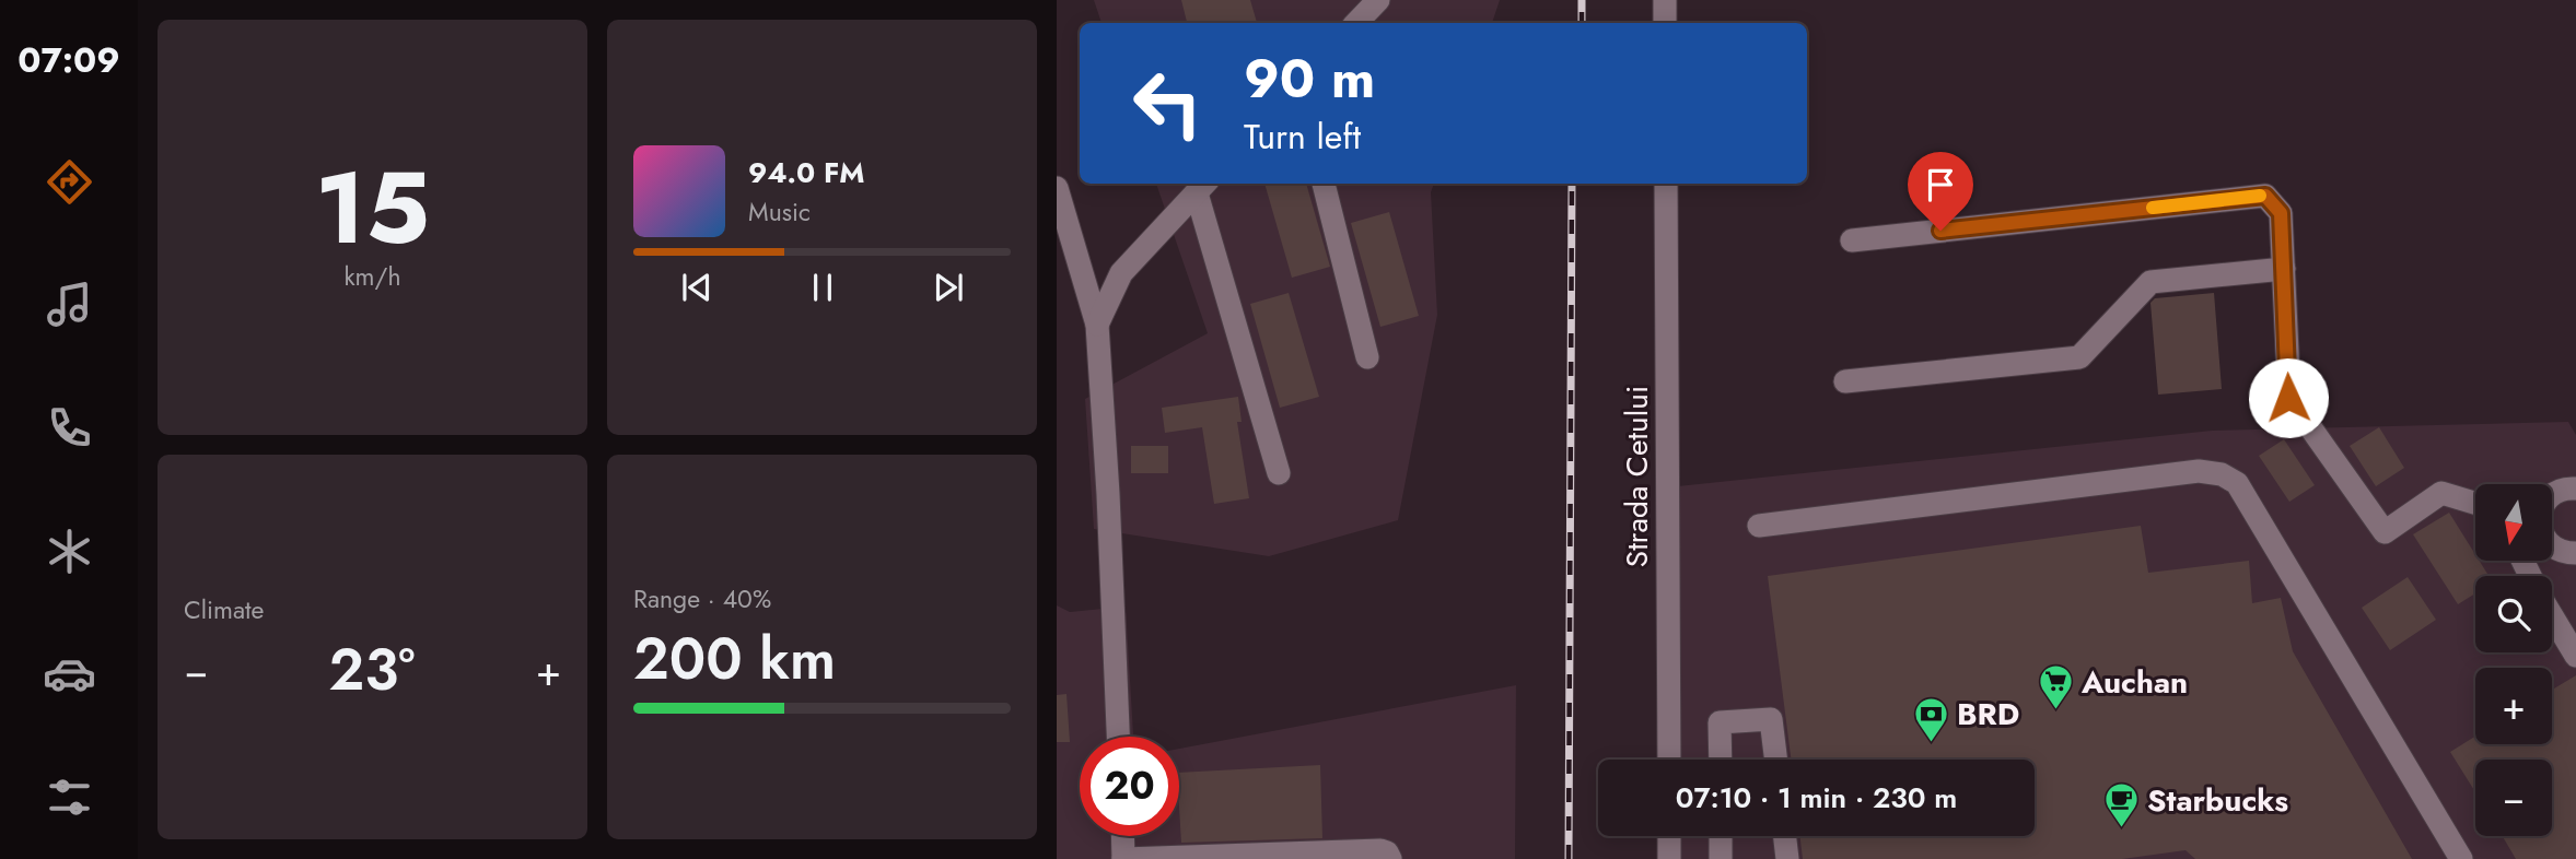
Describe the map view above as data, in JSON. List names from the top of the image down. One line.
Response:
{"streets":{"street":["Strada Cetului"]},"places":{"supermarket":["Auchan"],"bank":["BRD"],"cafe":["Starbucks"]},"north":"bottom","page":{"tabs":"07:09","tile":[["15","km/h"],"Climate",["Range · 40%","200 km"]],"turn":["90 m","Turn left"],"song":["94.0 FM","Music"],"map_buttons":["+","−"],"heat":["−","23°","+"],"limit":"20","trip":"07:10 · 1 min · 230 m"}}
